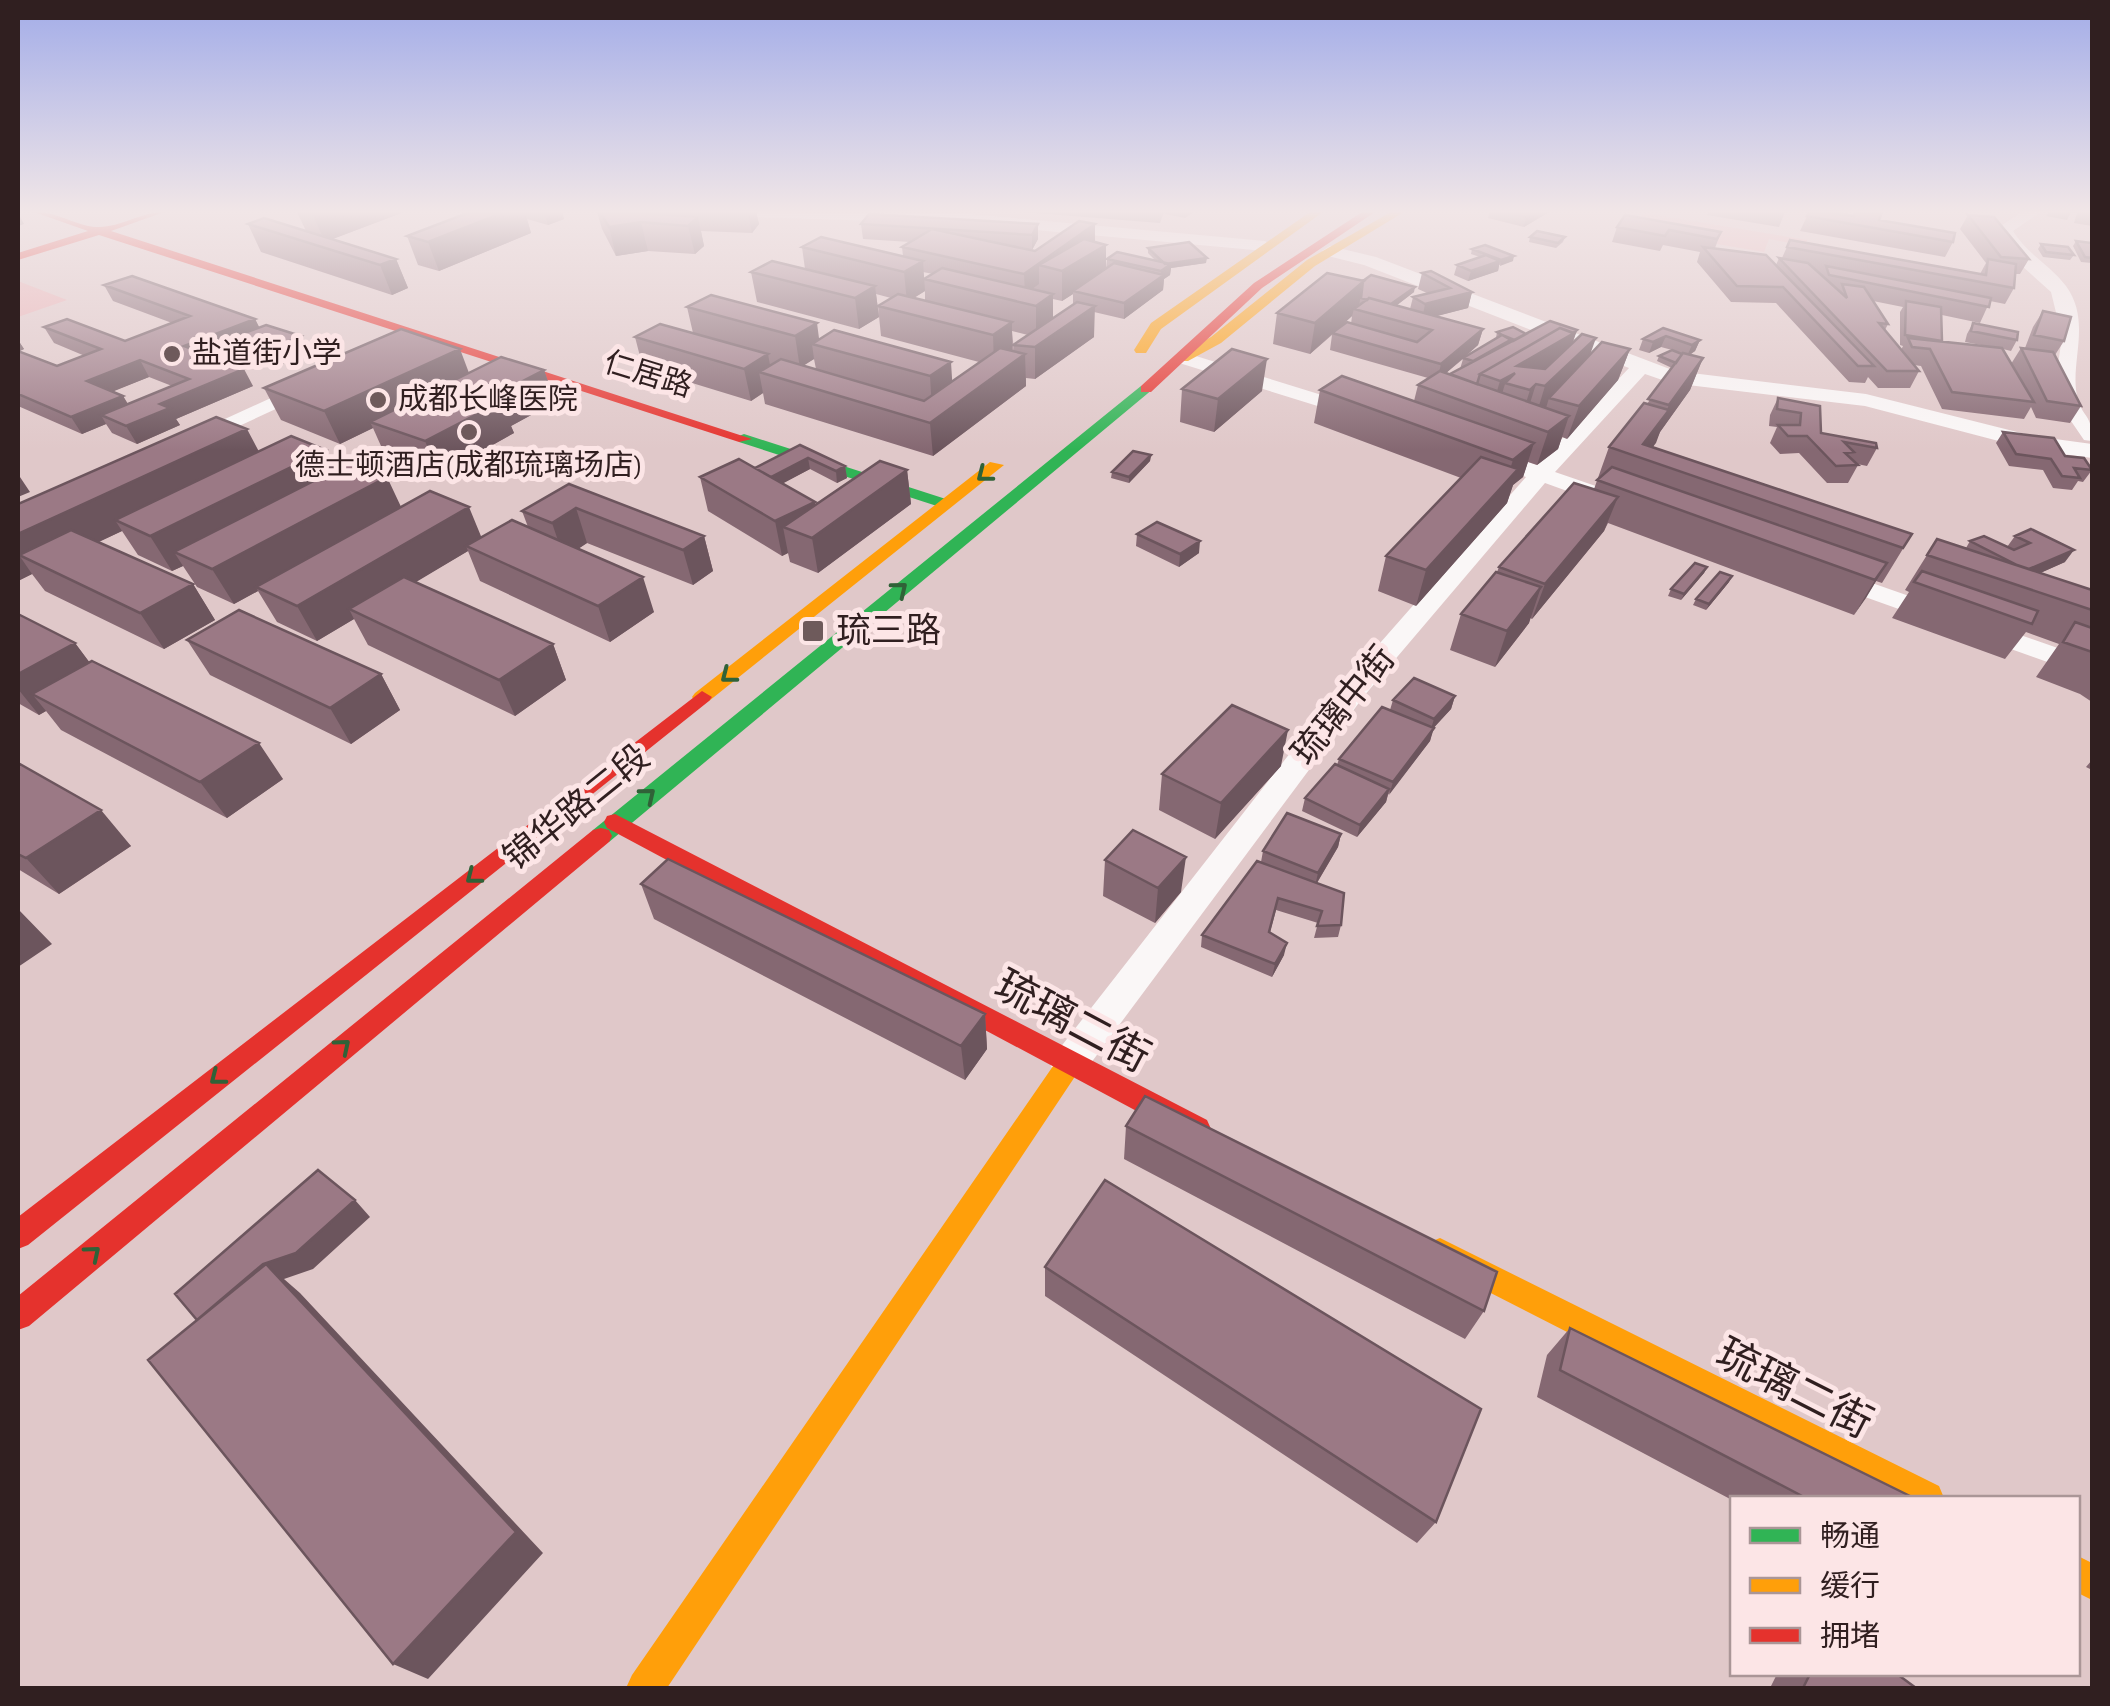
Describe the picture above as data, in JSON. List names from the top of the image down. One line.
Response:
{"streets":{"main road":["仁居路","锦华路二段","琉璃二街"],"street":["琉璃中街"]},"crossings":[["仁居路","锦华路二段"],["琉璃中街","琉璃二街"],["锦华路二段","琉璃二街"]],"places":{"other":["盐道街小学","成都长峰医院","德士顿酒店(成都琉璃场店)"],"transit":["琉三路"]},"legend":["畅通","缓行","拥堵"]}
